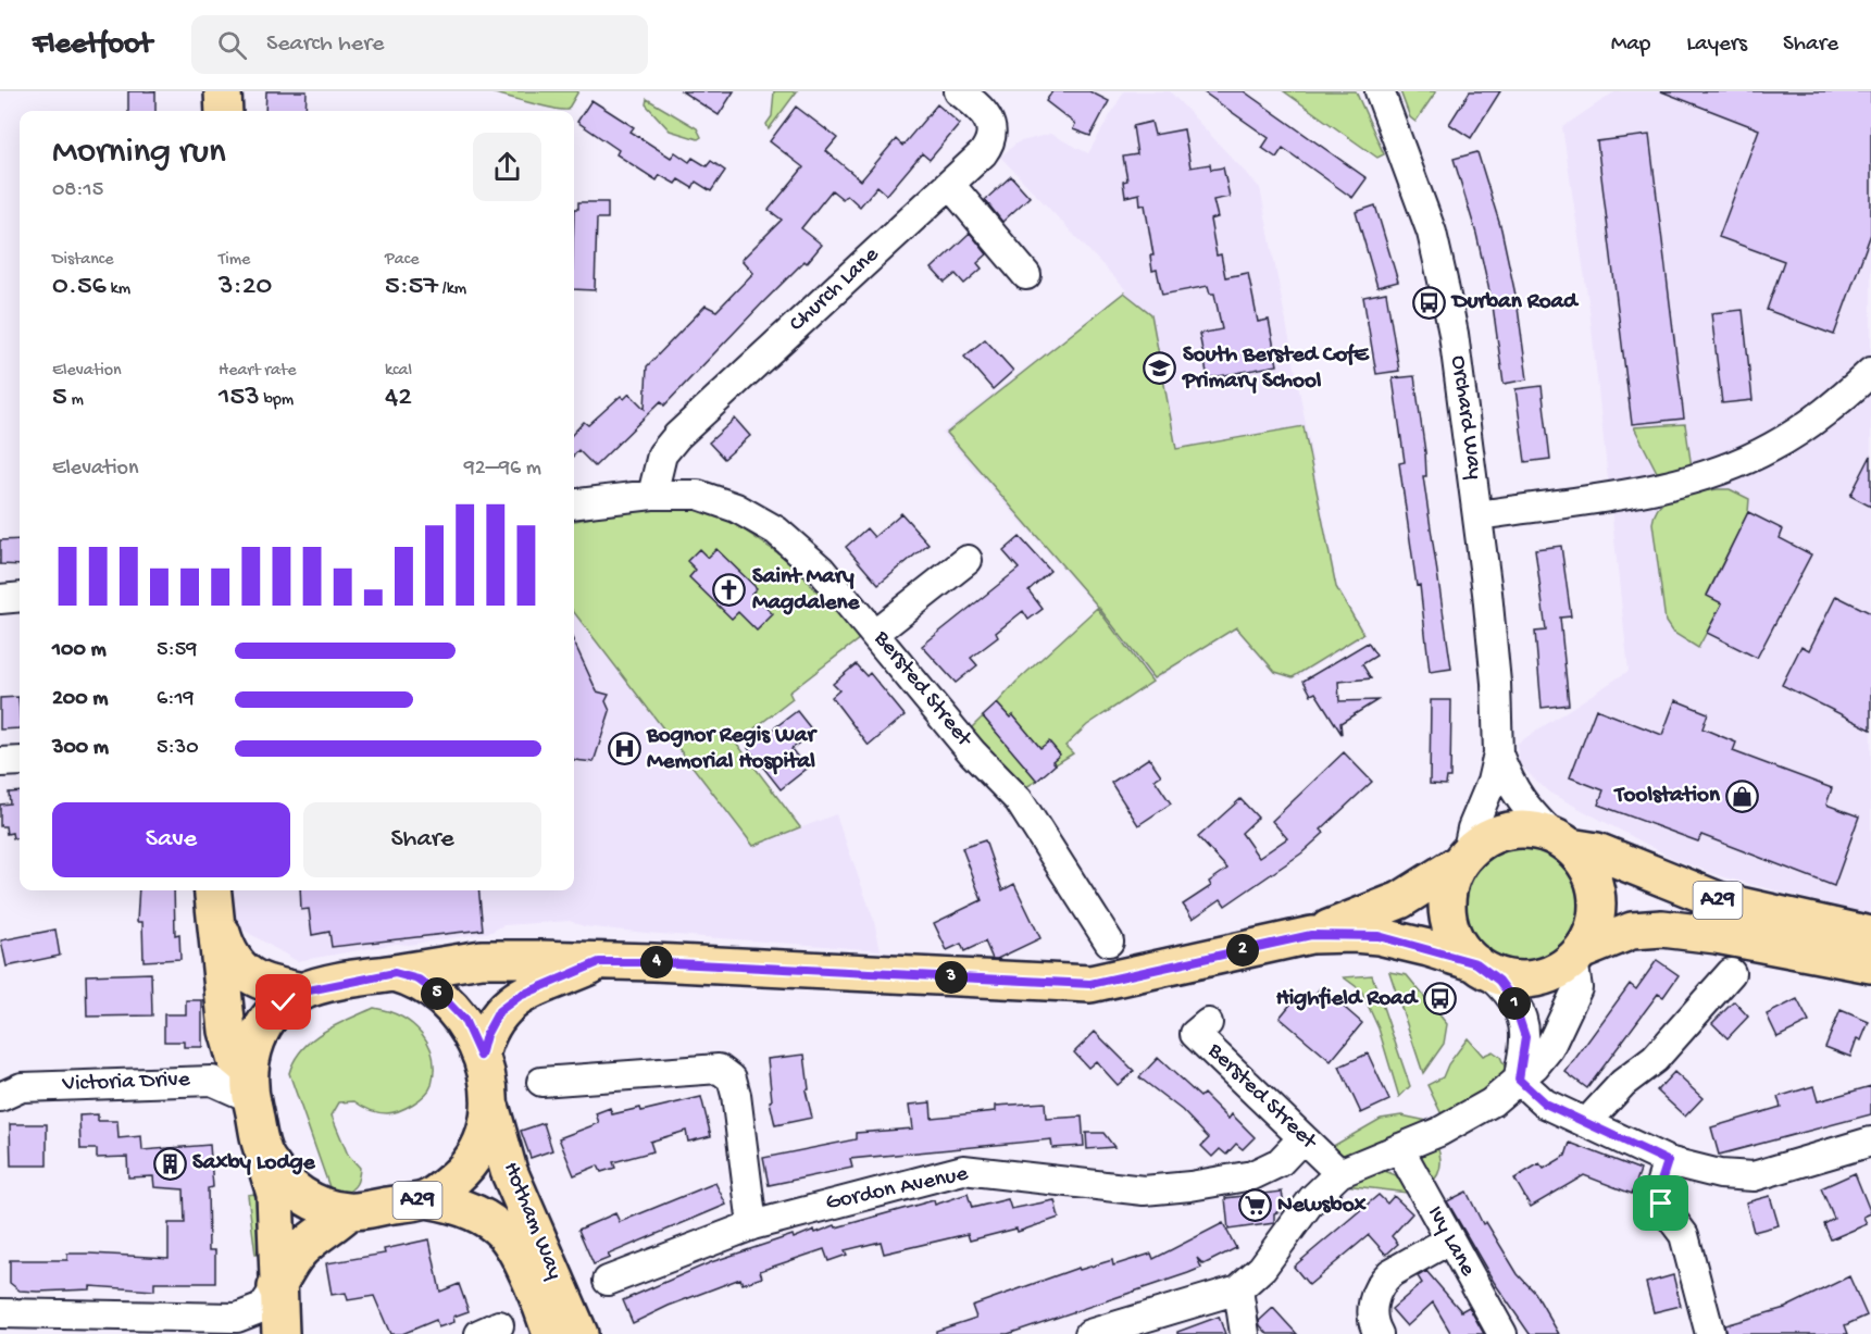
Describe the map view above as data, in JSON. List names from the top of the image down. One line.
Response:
{"streets":{"main road":["A29","Hotham Way"],"street":["Church Lane","Orchard Way","Bersted Street","Victoria Drive","Gordon Avenue","Ivy Lane"]},"crossings":[["Church Lane","Bersted Street"],["Bersted Street","Gordon Avenue"],["A29","Victoria Drive"],["A29","Hotham Way"]],"places":{"bus stop":["Durban Road","Highfield Road"],"school or university":["South Bersted CofE Primary School"],"church":["Saint Mary Magdalene"],"hospital":["Bognor Regis War Memorial Hospital"],"shop":["Toolstation"],"building":["Saxby Lodge"],"supermarket":["Newsbox"]},"page":{"header":"Fleetfoot","search":"Search here","nav":["Map","Layers","Share"],"heading":["Morning run","08:15"],"stats":[["Distance","0.56 km"],["Time","3:20"],["Pace","5:57 /km"],["Elevation","5 m"],["Heart rate","153 bpm"],["kcal","42"]],"chart":["Elevation","92–96 m"],"list":[{"name":"100 m","note":"5:59"},{"name":"200 m","note":"6:19"},{"name":"300 m","note":"5:30"}],"buttons":["Save","Share"],"pins":["2","4","3","5","1"]}}
